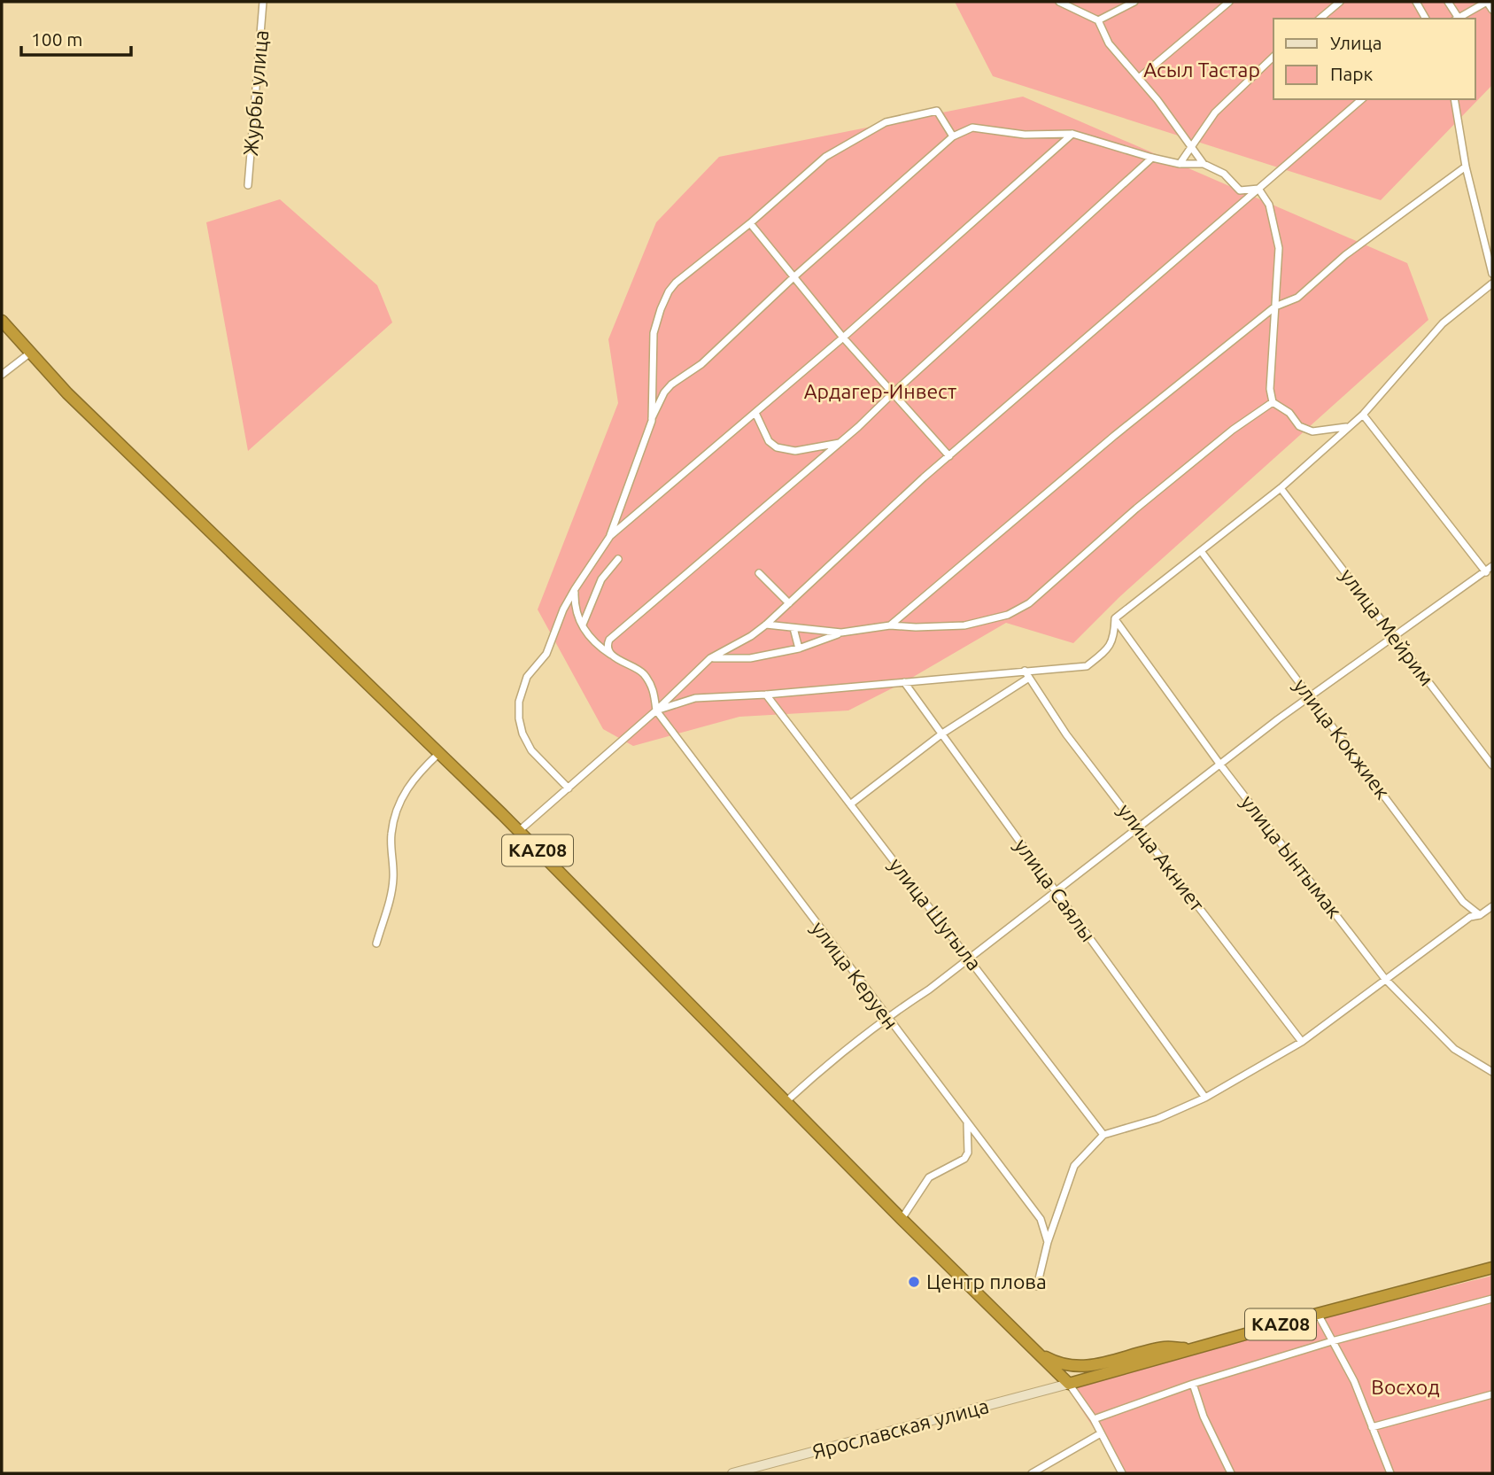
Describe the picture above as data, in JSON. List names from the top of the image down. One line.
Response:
{"streets":{"highway":["KAZ08"],"main road":["Ярославская улица"],"street":["Журбы улица","улица Мейрим","улица Кокжиек","улица Ынтымак","улица Акниет","улица Саялы","улица Шугыла","улица Керуен"]},"crossings":[["KAZ08","Ярославская улица"]],"parks":["Асыл Тастар","Ардагер-Инвест","Восход"],"places":["Центр плова"],"legend":["Улица","Парк"],"scale_bar":"100 m"}
